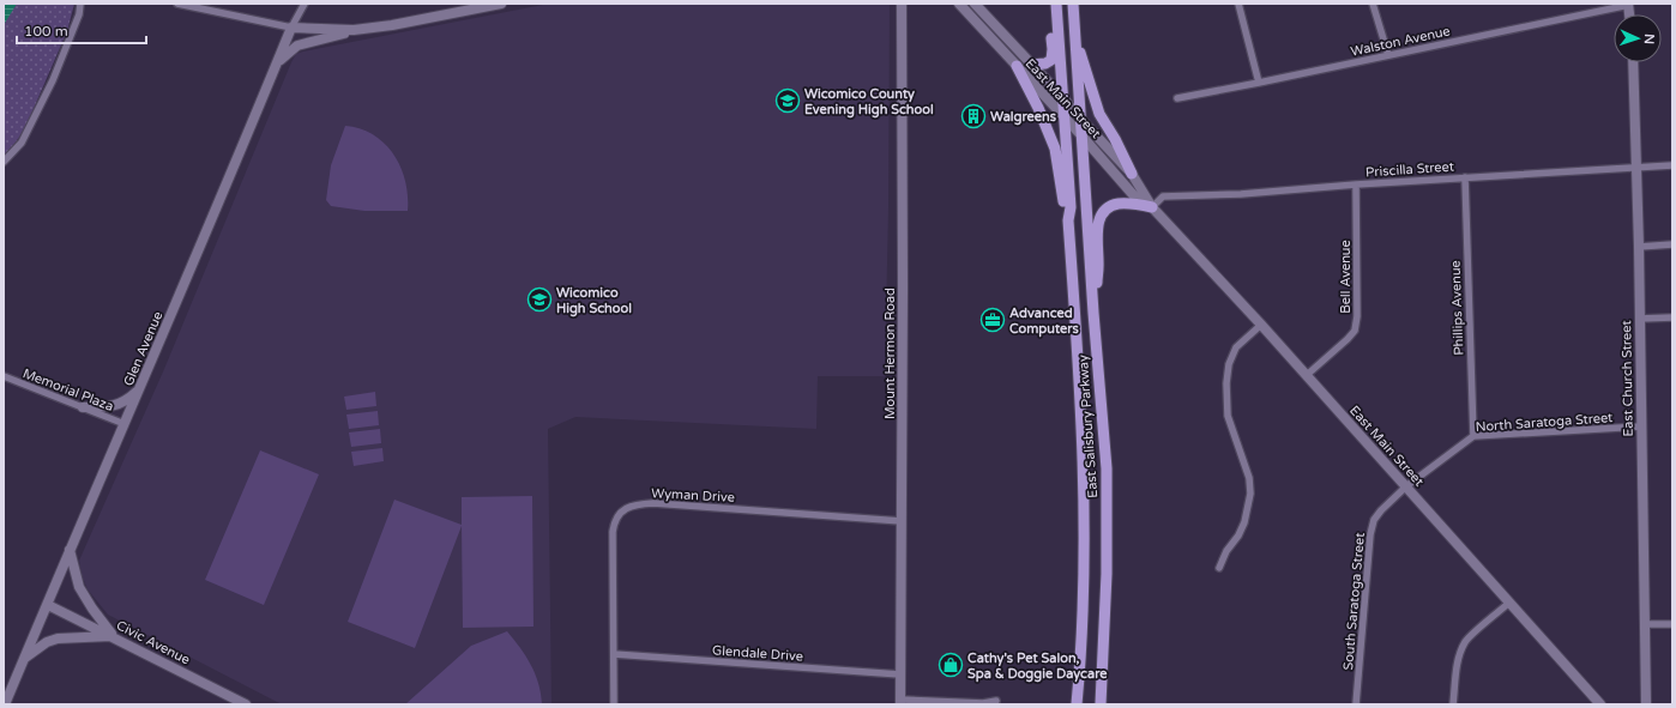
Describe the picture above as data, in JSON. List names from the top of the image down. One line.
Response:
{"streets":{"main road":["East Salisbury Parkway"],"street":["Walston Avenue","East Main Street","Priscilla Street","Bell Avenue","Phillips Avenue","Glen Avenue","Mount Hermon Road","East Church Street","Memorial Plaza","North Saratoga Street","Wyman Drive","South Saratoga Street","Civic Avenue","Glendale Drive"]},"crossings":[["East Main Street","Priscilla Street"],["East Main Street","Bell Avenue"],["East Main Street","North Saratoga Street"],["East Main Street","East Salisbury Parkway"],["East Main Street","South Saratoga Street"],["Priscilla Street","Bell Avenue"],["Priscilla Street","Phillips Avenue"],["Priscilla Street","East Church Street"],["Phillips Avenue","North Saratoga Street"],["Glen Avenue","Memorial Plaza"],["Glen Avenue","Civic Avenue"],["Mount Hermon Road","Wyman Drive"],["Mount Hermon Road","Glendale Drive"],["East Church Street","North Saratoga Street"],["North Saratoga Street","South Saratoga Street"],["Wyman Drive","Glendale Drive"]],"places":{"school or university":["Wicomico County Evening High School","Wicomico High School"],"building":["Walgreens"],"office":["Advanced Computers"],"shop":["Cathy's Pet Salon, Spa & Doggie Daycare"]},"scale_bar":"100 m","north":"right"}
